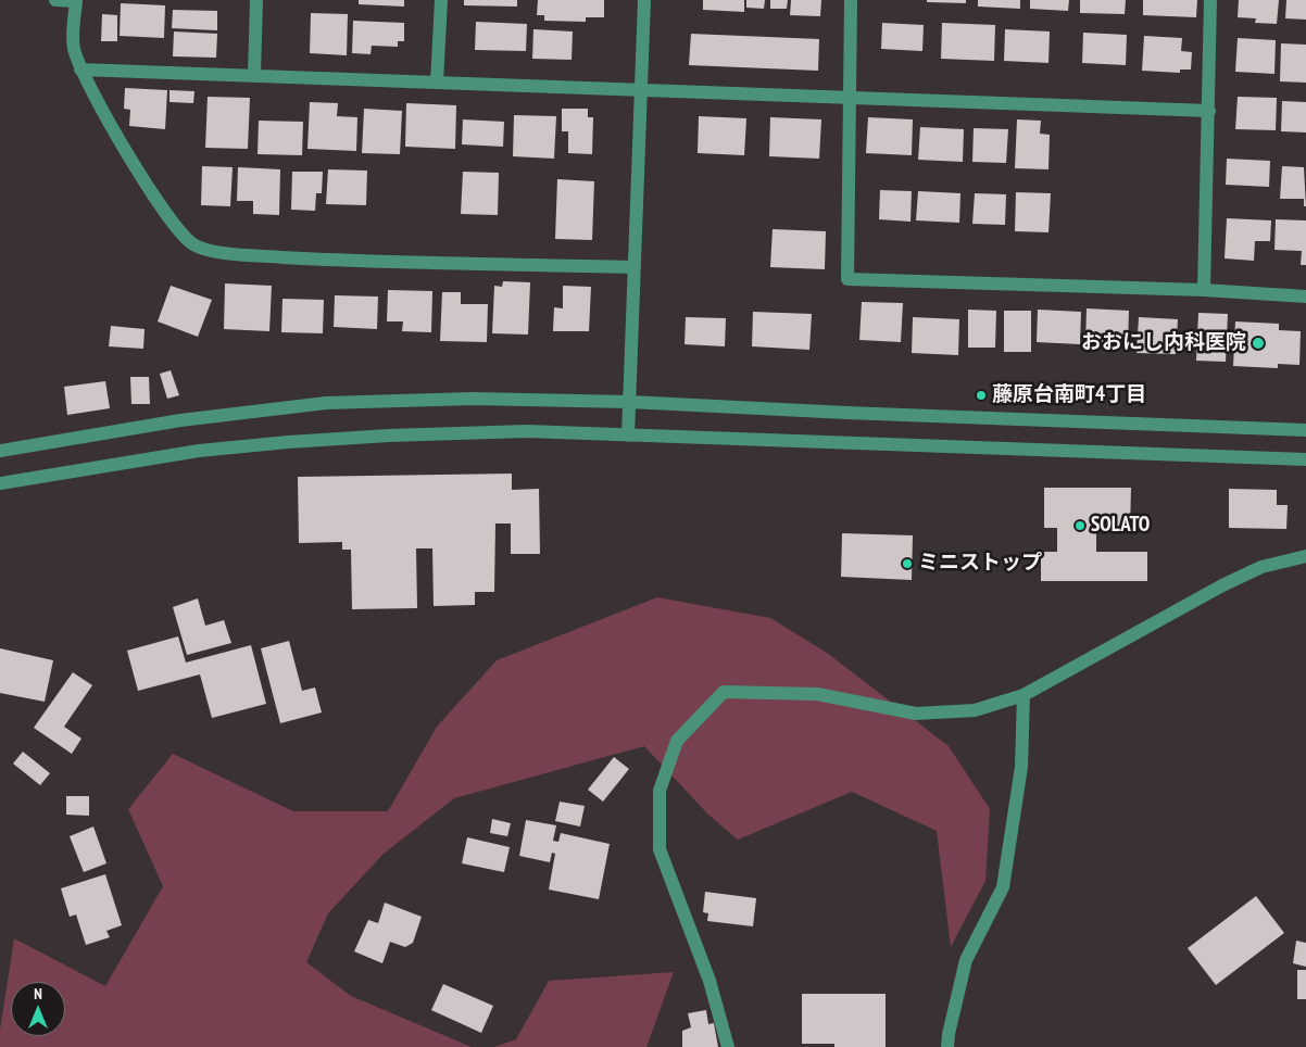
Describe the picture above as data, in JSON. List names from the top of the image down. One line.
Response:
{"places":["おおにし内科医院","藤原台南町4丁目","SOLATO","ミニストップ"],"north":"top"}
